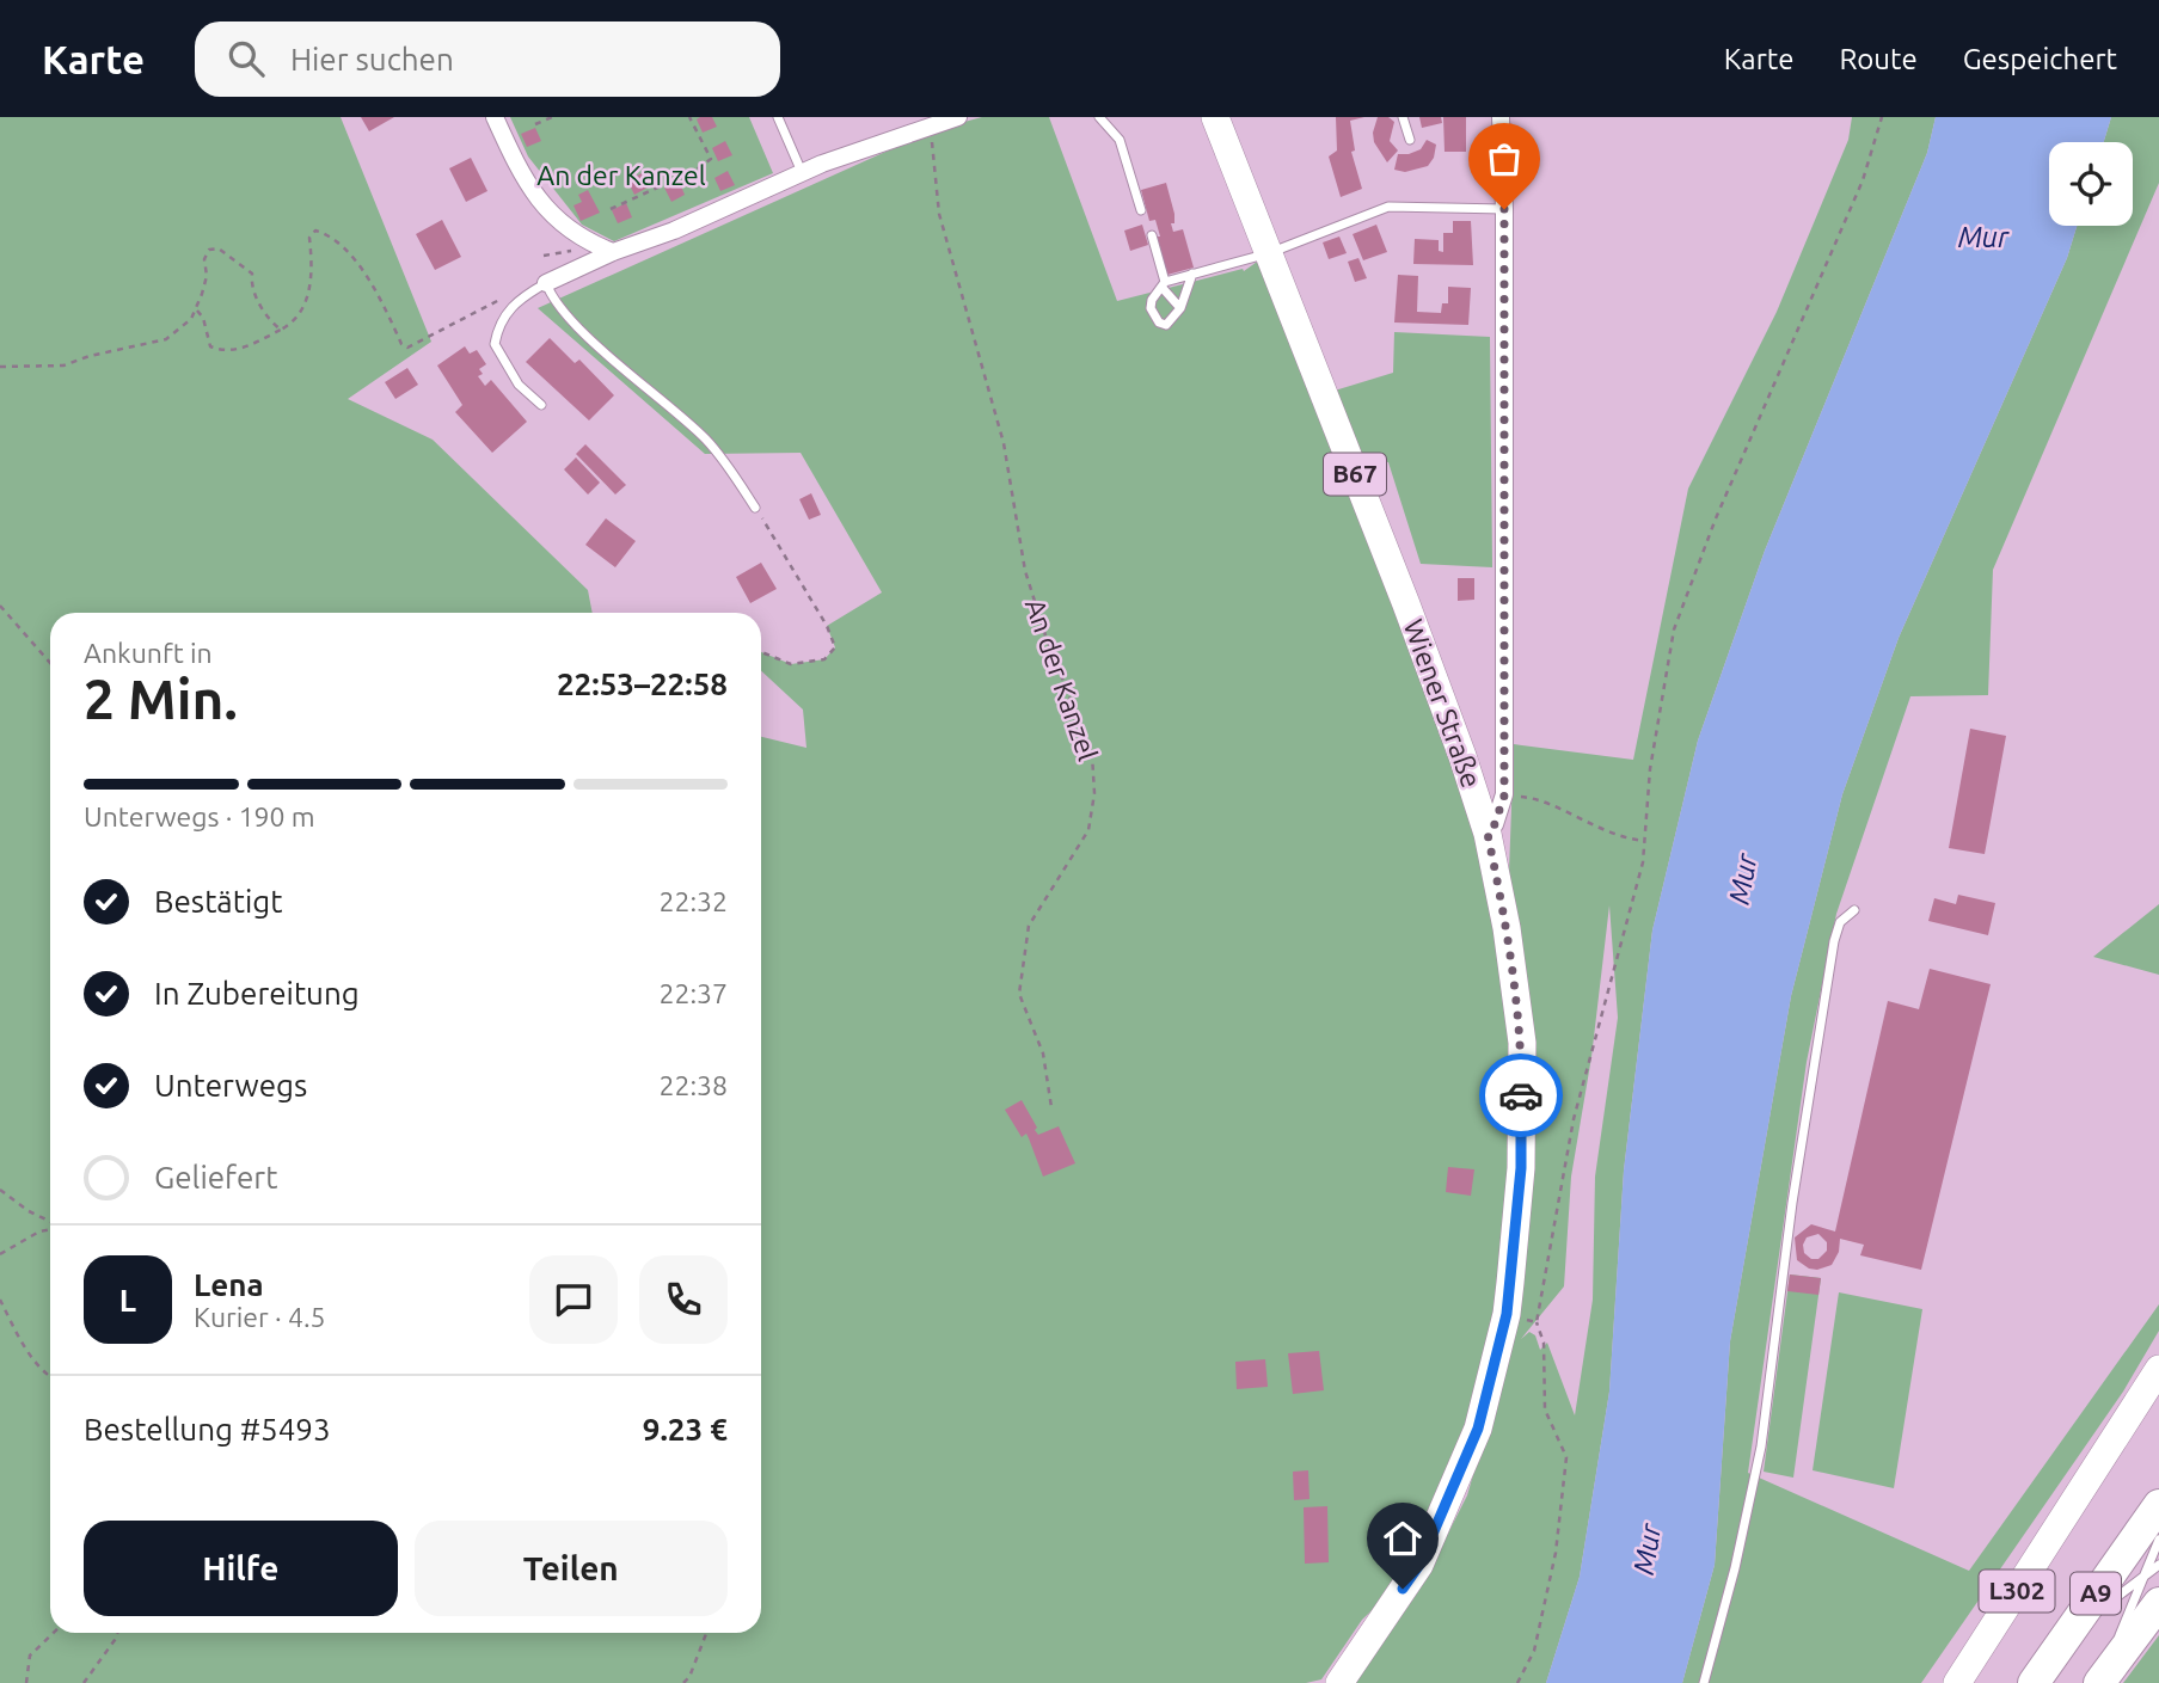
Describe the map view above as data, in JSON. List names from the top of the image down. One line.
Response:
{"streets":{"highway":["A9"],"main road":["B67","Wiener Straße","L302"],"path":["An der Kanzel"]},"water":["Mur"],"parks":["An der Kanzel"],"page":{"header":"Karte","search":"Hier suchen","nav":["Karte","Route","Gespeichert"],"heading":["2 Min.","Ankunft in","22:53–22:58"],"panel":["Lena","Kurier · 4.5","Bestellung #5493","9.23 €"],"bar":"Unterwegs · 190 m","list":[["Bestätigt","22:32"],["In Zubereitung","22:37"],["Unterwegs","22:38"],"Geliefert"],"round":"L","buttons":["Hilfe","Teilen"]}}
